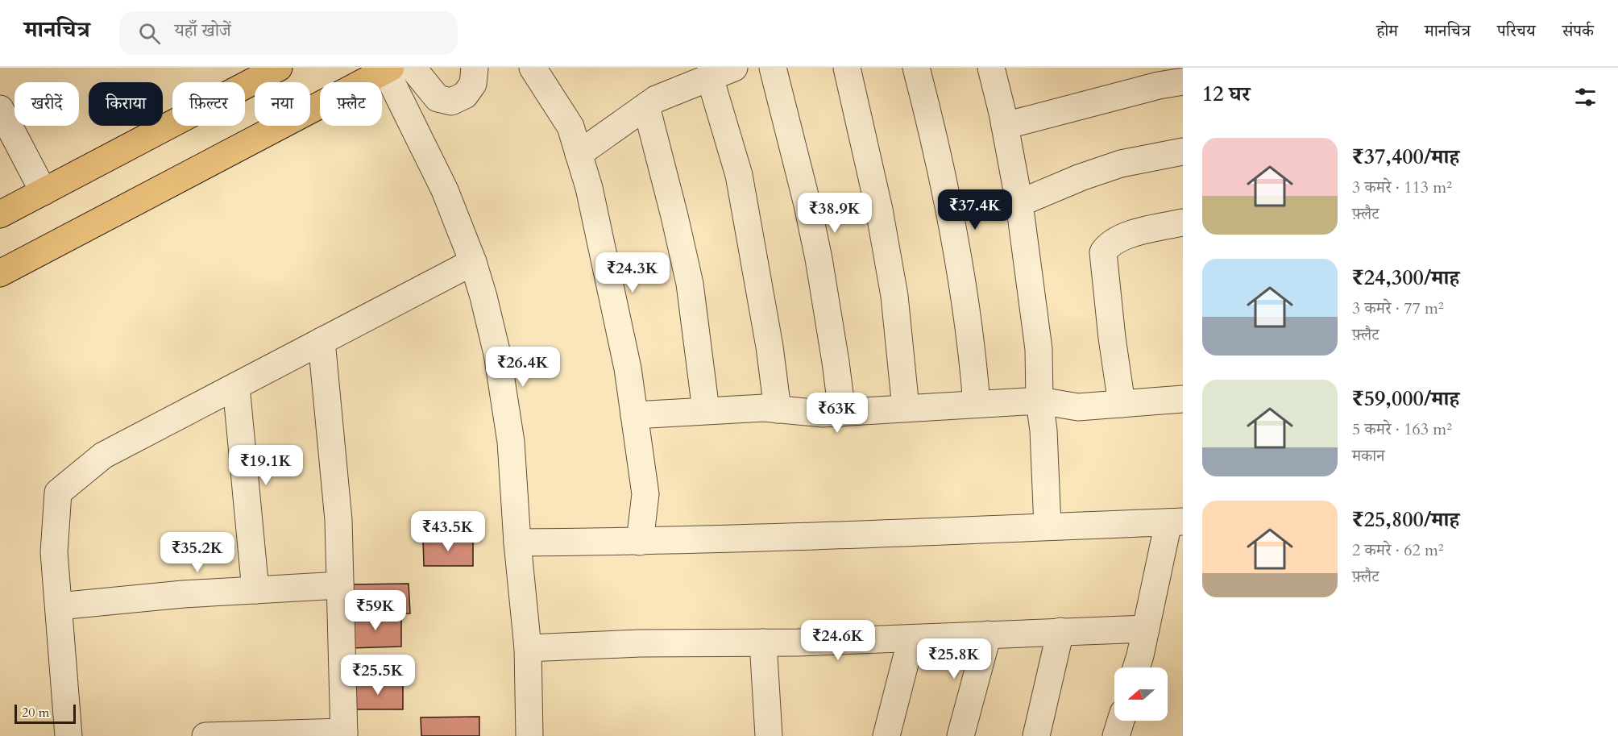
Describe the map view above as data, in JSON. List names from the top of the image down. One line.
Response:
{"scale_bar":"20 m","north":"left","page":{"header":"मानचित्र","search":"यहाँ खोजें","nav":["होम","मानचित्र","परिचय","संपर्क"],"heading":"12 घर","chip":["खरीदें","किराया","फ़िल्टर","नया","फ़्लैट"],"list":[{"name":"₹37,400/माह","note":"3 कमरे · 113 m² · फ़्लैट"},{"name":"₹24,300/माह","note":"3 कमरे · 77 m² · फ़्लैट"},{"name":"₹59,000/माह","note":"5 कमरे · 163 m² · मकान"},{"name":"₹25,800/माह","note":"2 कमरे · 62 m² · फ़्लैट"}],"price":["₹37.4K","₹38.9K","₹24.3K","₹26.4K","₹63K","₹19.1K","₹43.5K","₹35.2K","₹59K","₹24.6K","₹25.8K","₹25.5K"],"scale":"20 m"}}
